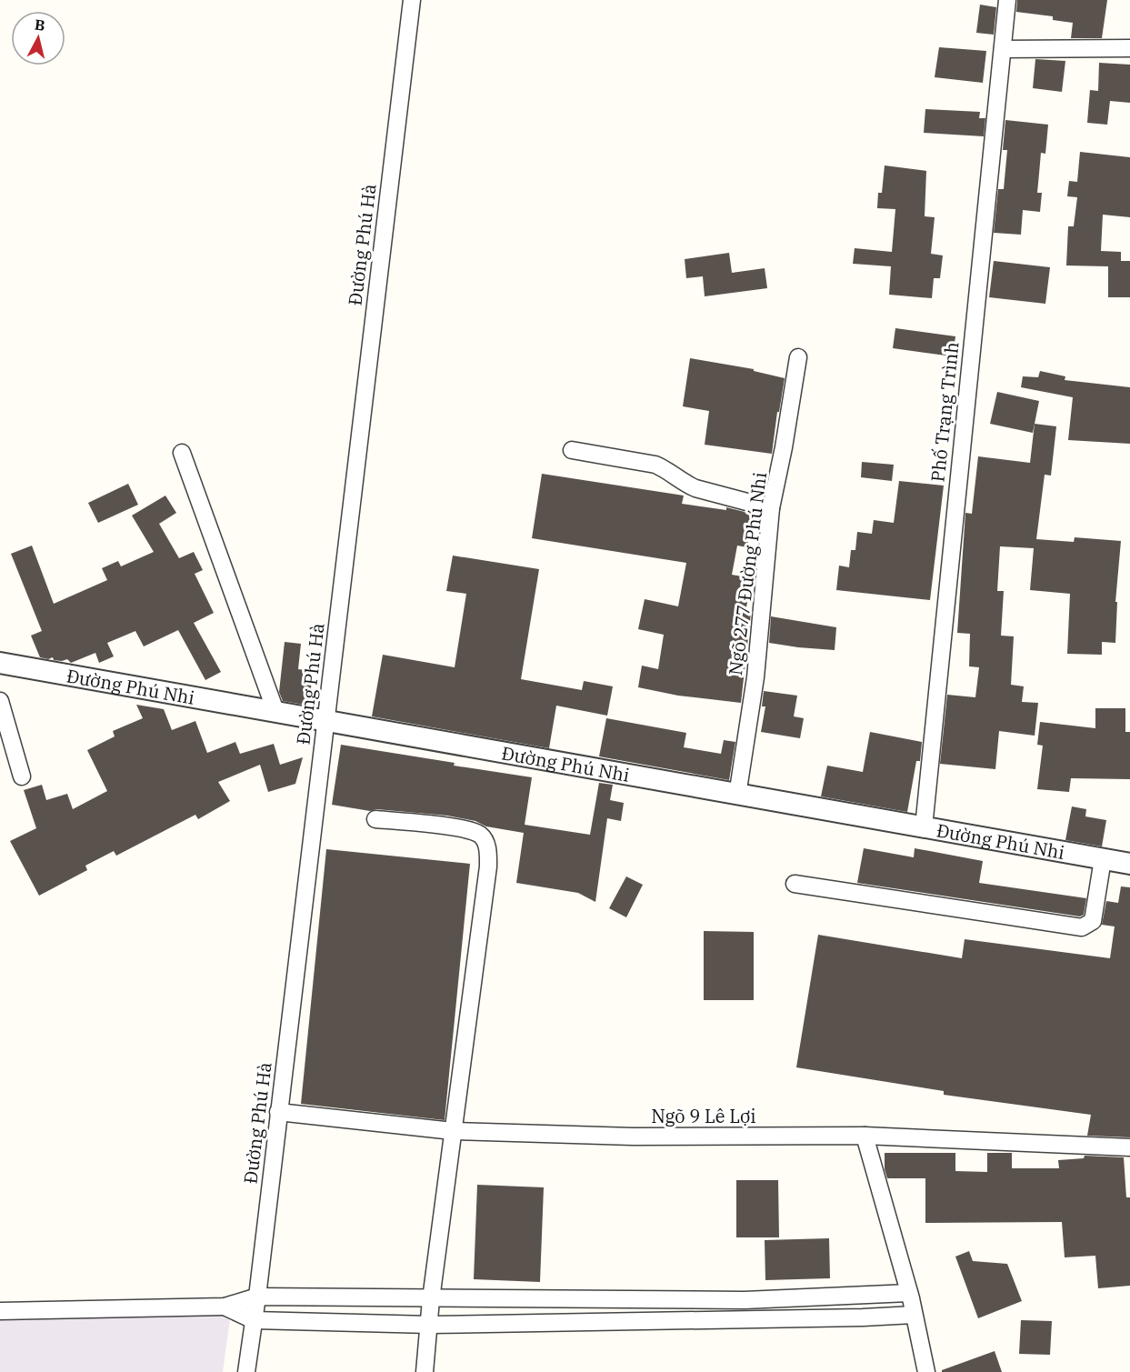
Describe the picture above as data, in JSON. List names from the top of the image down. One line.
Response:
{"streets":{"street":["Đường Phú Hà","Phố Trạng Trình","Ngõ 277 Đường Phú Nhi","Đường Phú Nhi","Ngõ 9 Lê Lợi"]},"crossings":[["Đường Phú Hà","Đường Phú Nhi"],["Đường Phú Hà","Ngõ 9 Lê Lợi"],["Phố Trạng Trình","Đường Phú Nhi"],["Ngõ 277 Đường Phú Nhi","Đường Phú Nhi"]],"north":"top"}
